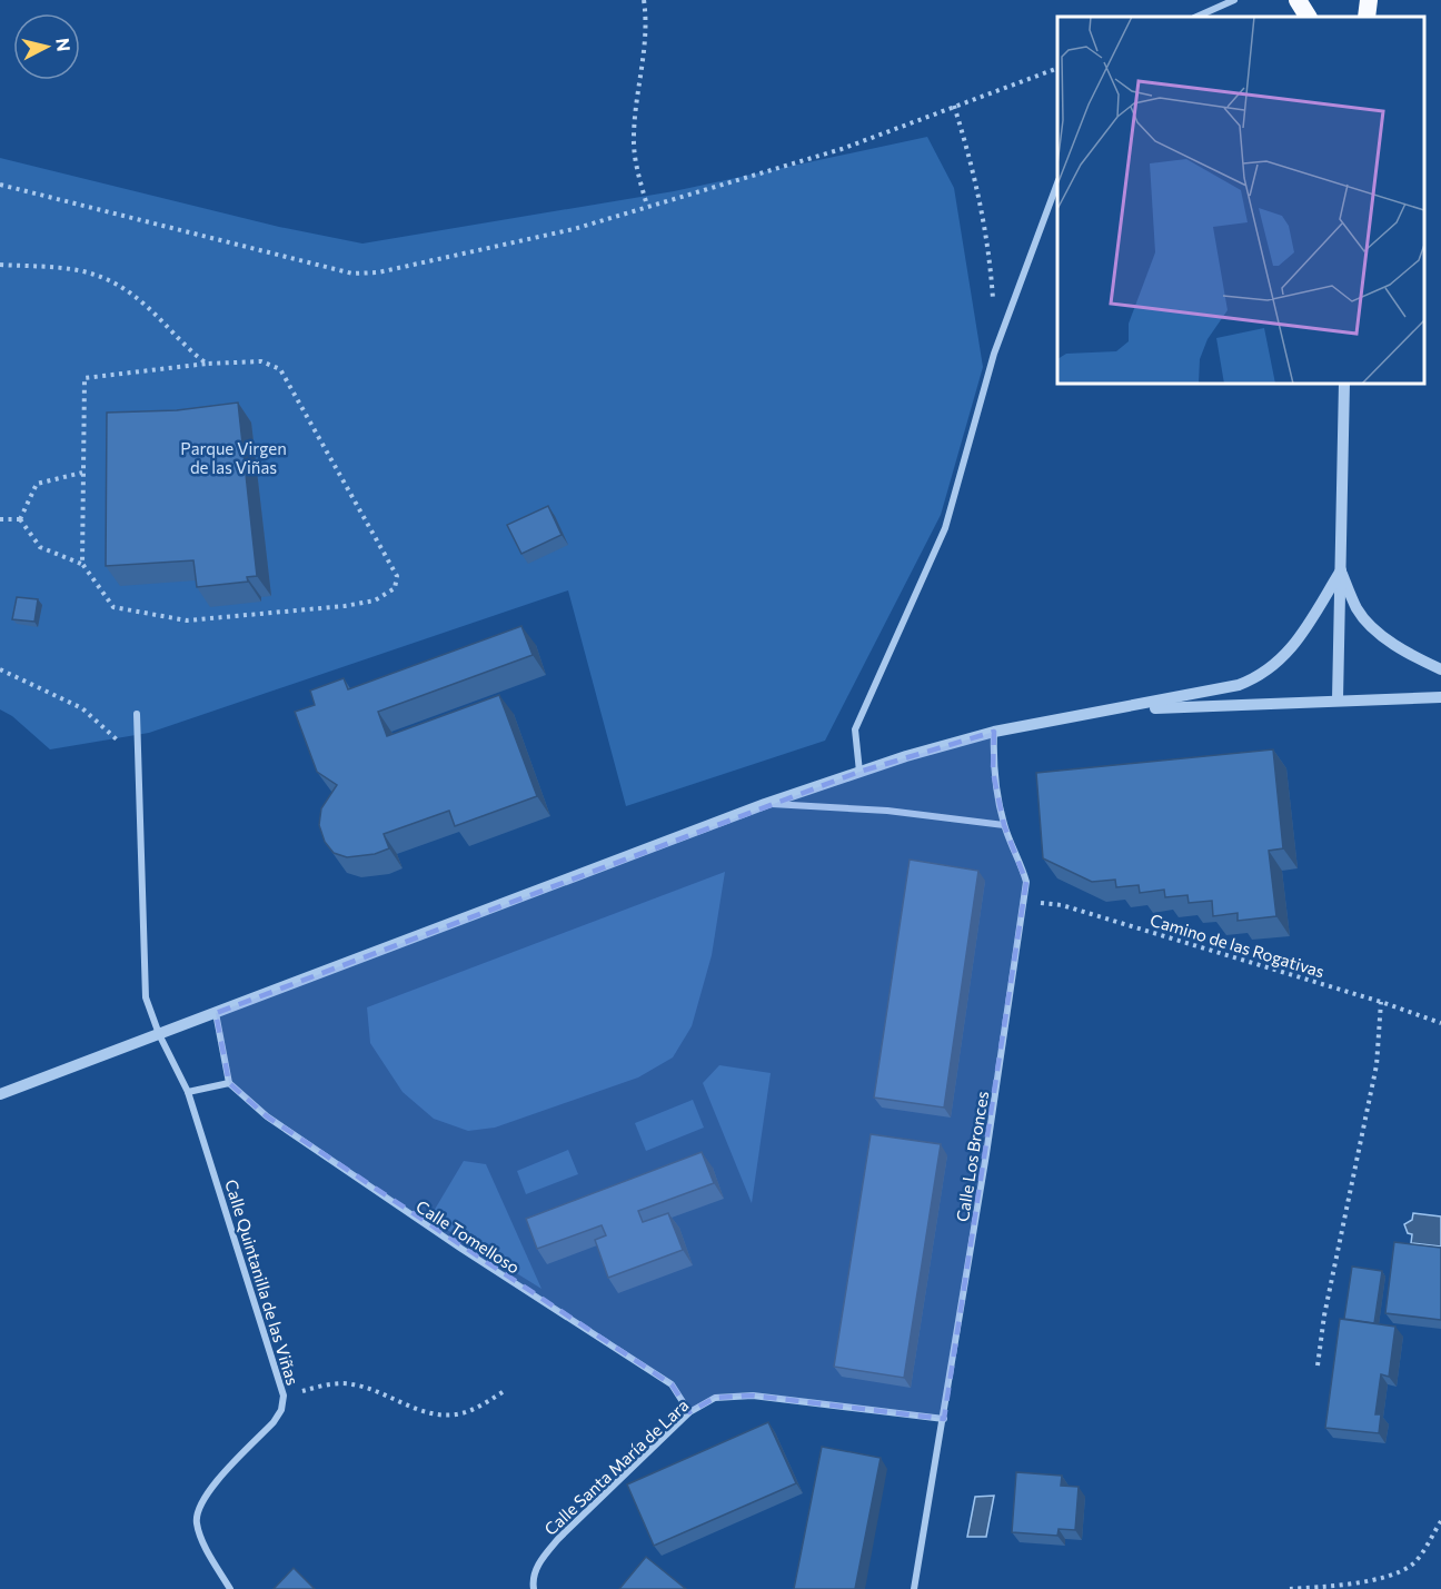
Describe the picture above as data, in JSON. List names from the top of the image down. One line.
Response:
{"streets":{"street":["Calle Los Bronces","Calle Tomelloso","Calle Quintanilla de las Viñas","Calle Santa María de Lara"],"path":["Camino de las Rogativas"]},"crossings":[["Camino de las Rogativas","Calle Los Bronces"],["Calle Los Bronces","Calle Santa María de Lara"],["Calle Tomelloso","Calle Santa María de Lara"]],"parks":["Parque Virgen de las Viñas"],"north":"right"}
